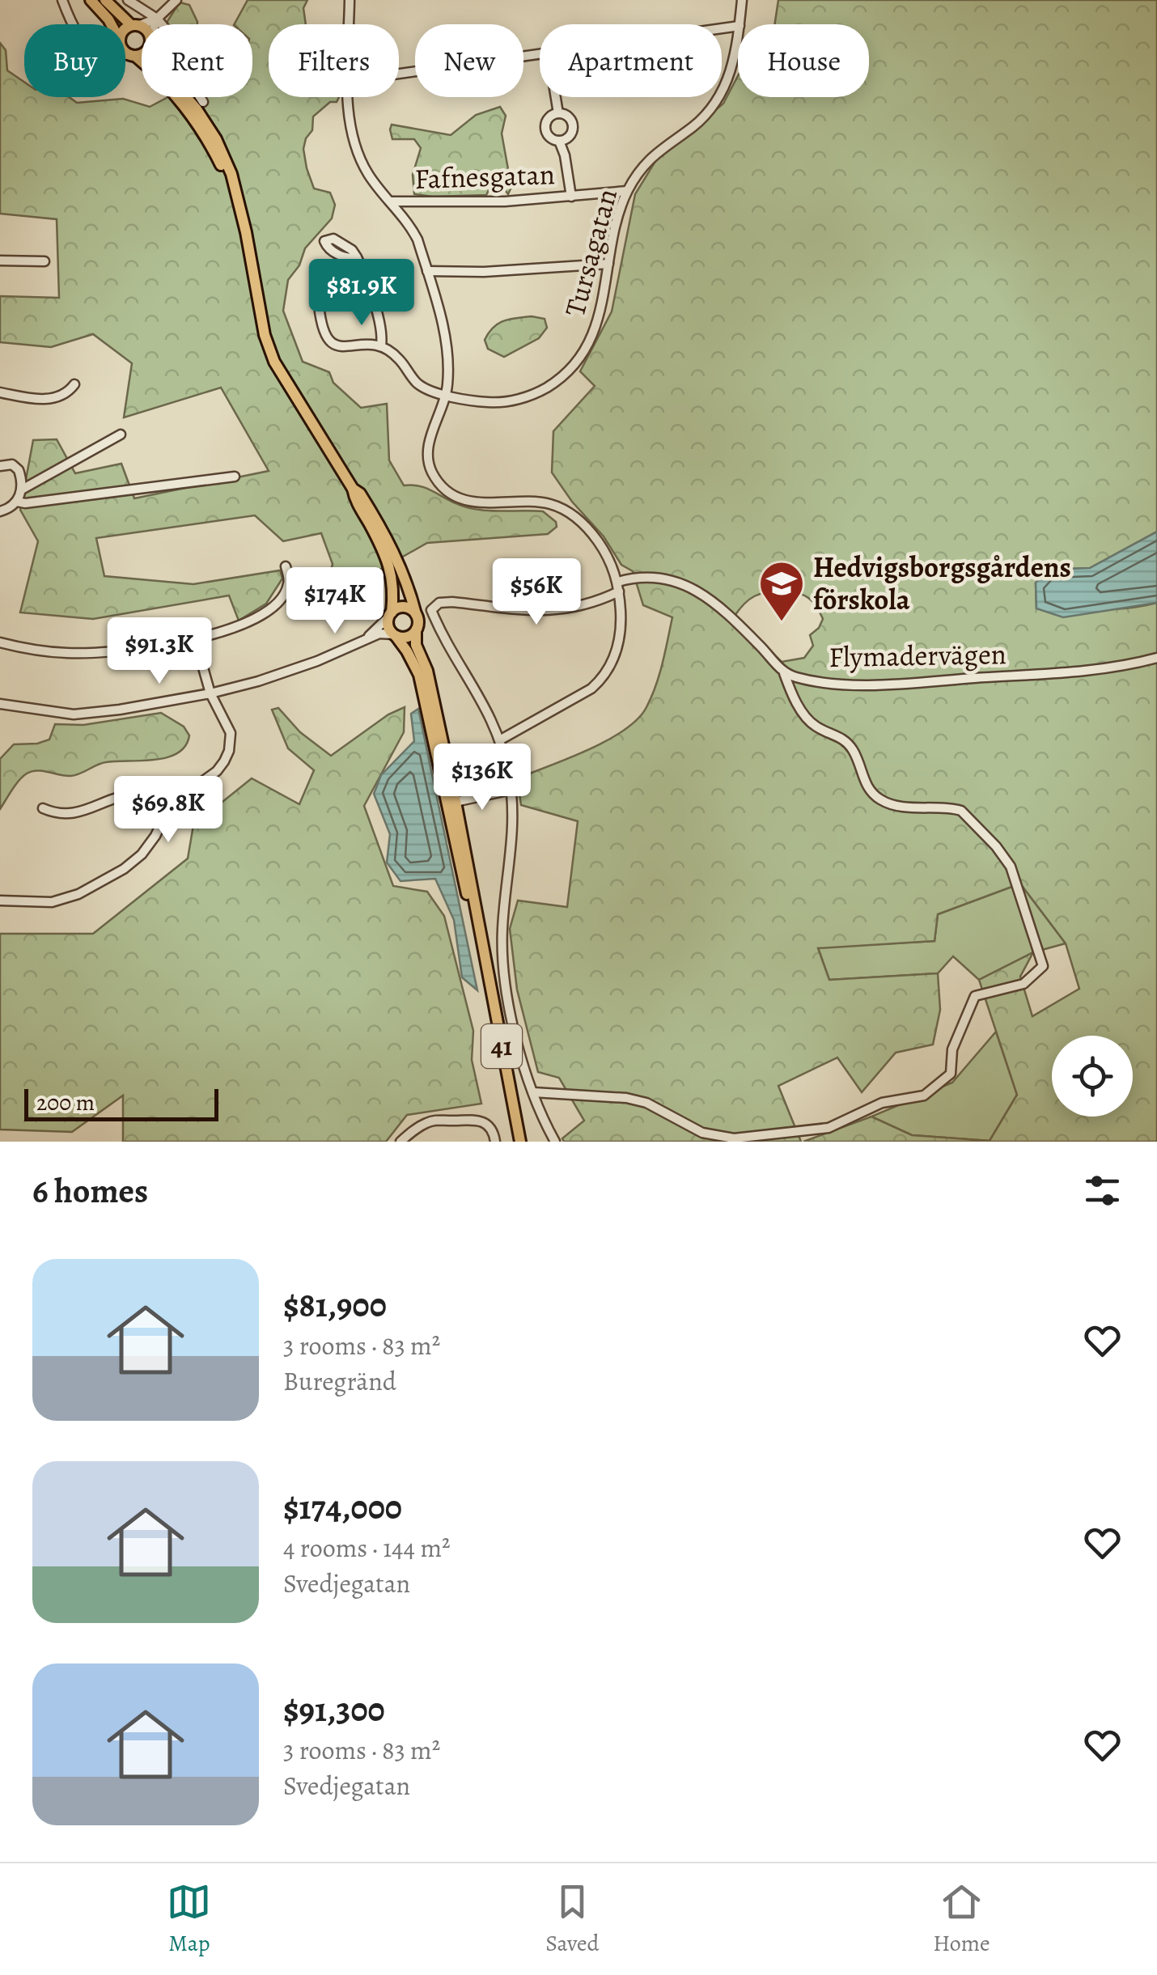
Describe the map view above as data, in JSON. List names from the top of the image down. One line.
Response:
{"streets":{"main road":["41"],"street":["Fafnesgatan","Tursagatan","Flymadervägen"]},"crossings":[["Fafnesgatan","Tursagatan"]],"places":{"school or university":["Hedvigsborgsgårdens förskola"]},"scale_bar":"200 m","page":{"chip":["Buy","Rent","Filters","New","Apartment","House"],"price":["$81.9K","$56K","$174K","$91.3K","$136K","$69.8K"],"scale":"200 m","heading":"6 homes","list":[{"name":"$81,900","note":"3 rooms · 83 m² · Buregränd"},{"name":"$174,000","note":"4 rooms · 144 m² · Svedjegatan"},{"name":"$91,300","note":"3 rooms · 83 m² · Svedjegatan"}],"tabs":["Map","Saved","Home"]}}
